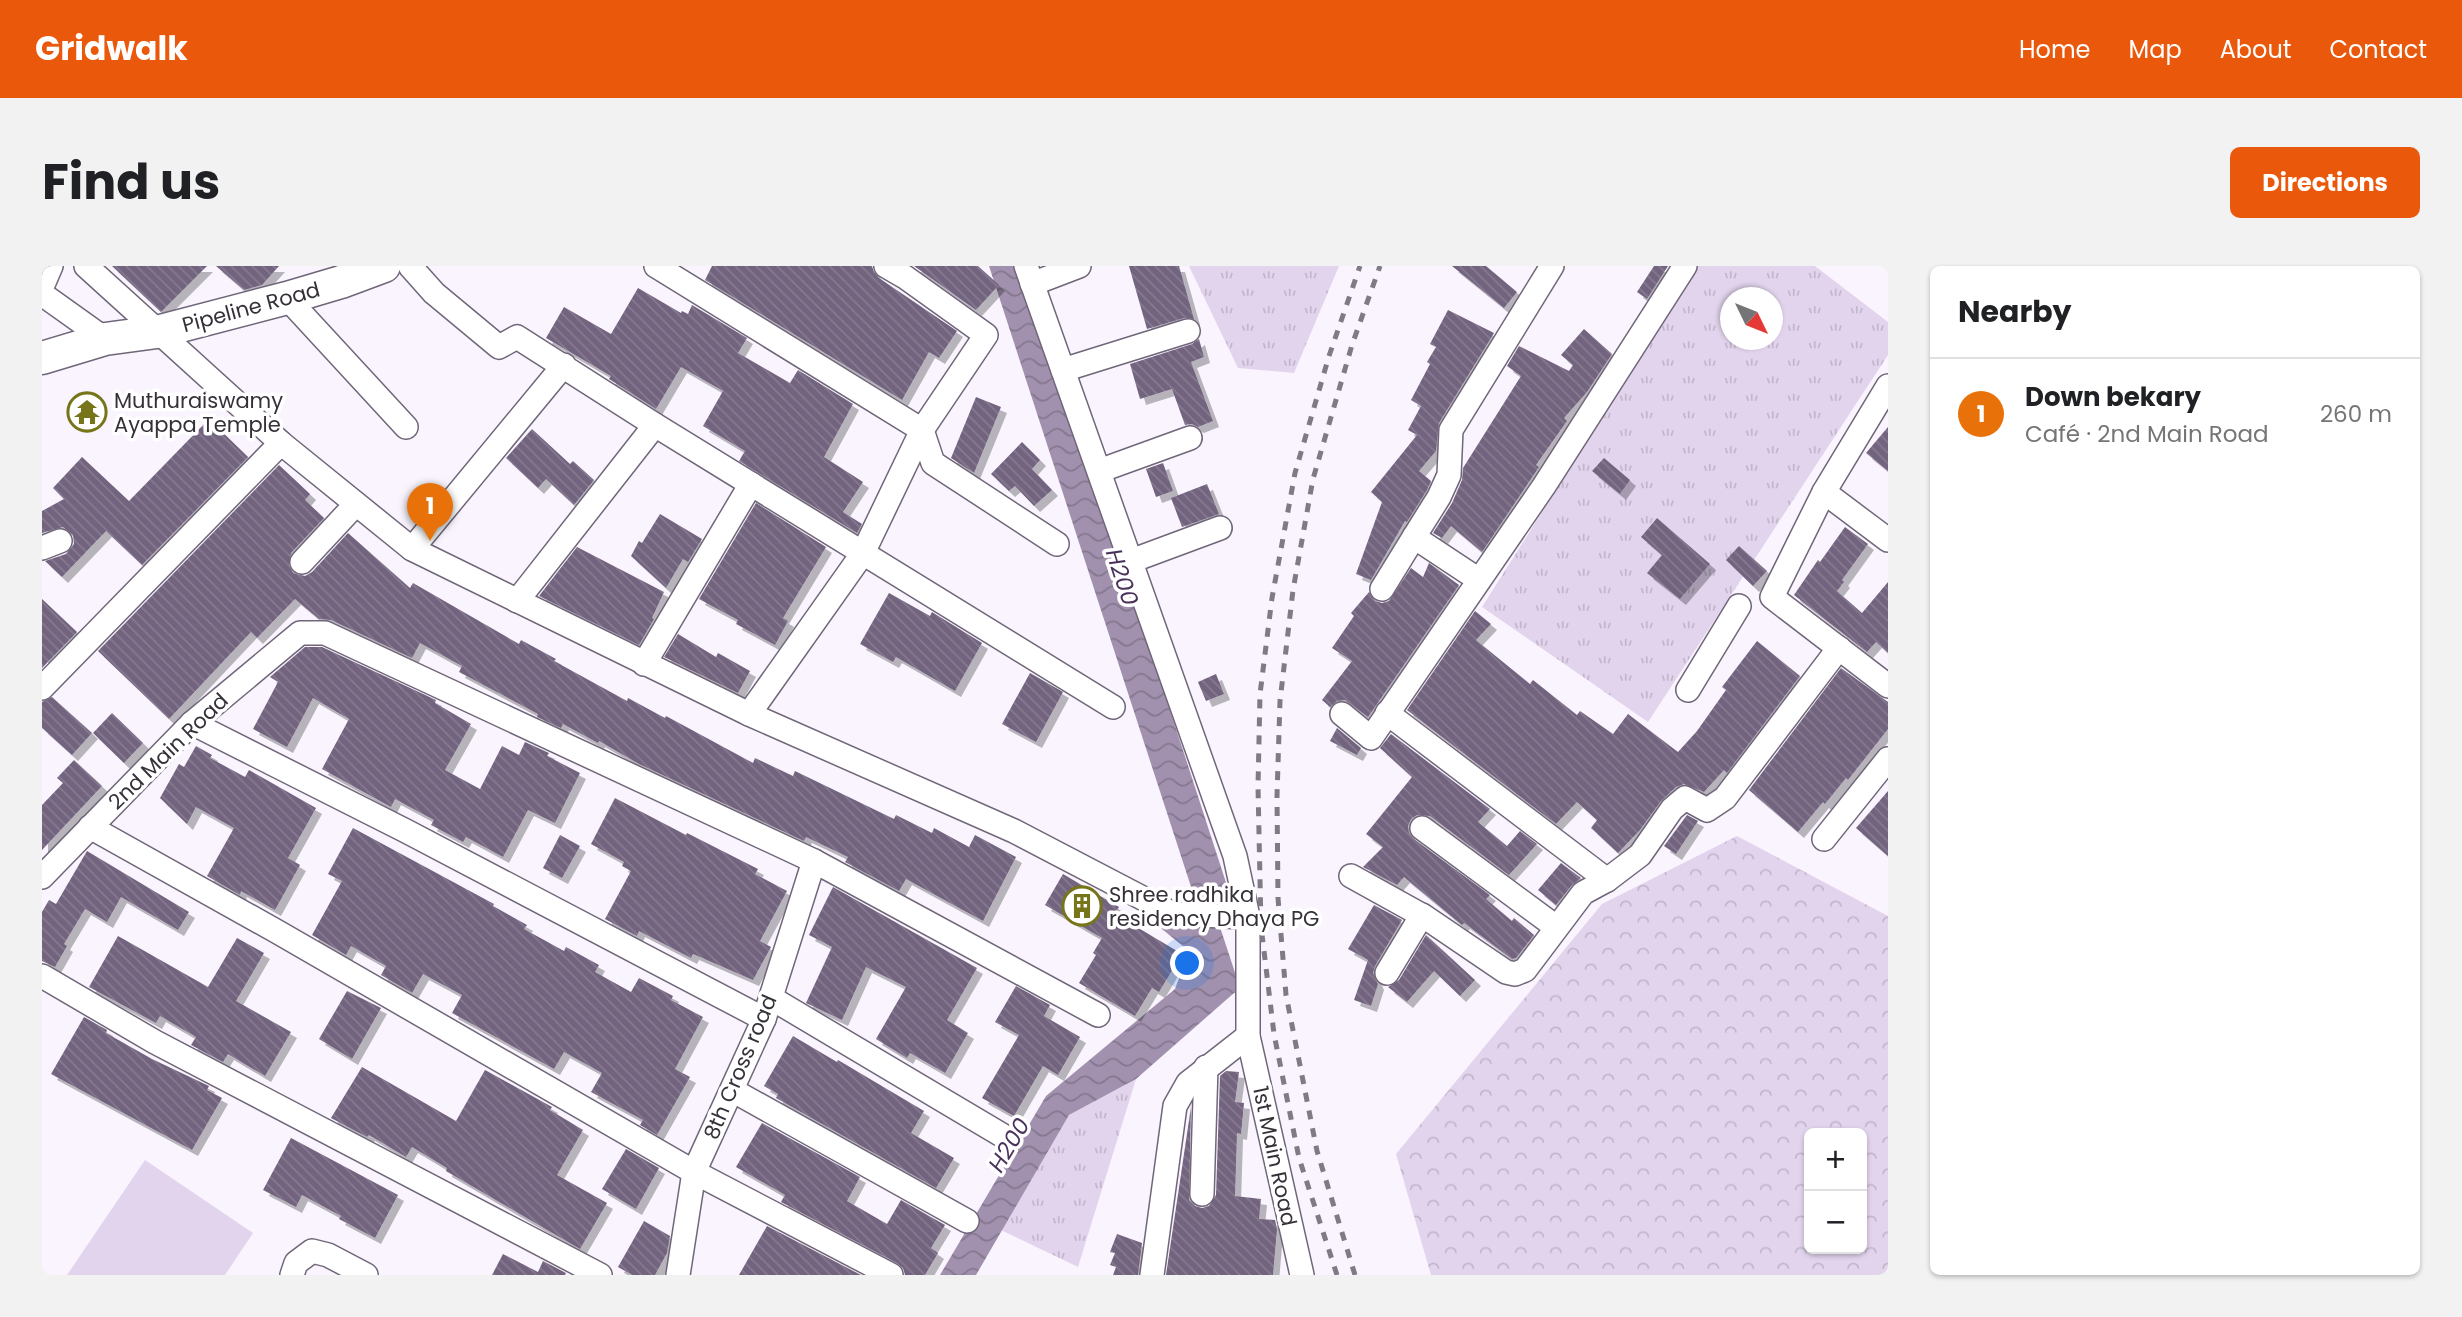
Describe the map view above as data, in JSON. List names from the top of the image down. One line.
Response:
{"streets":{"street":["Pipeline Road","2nd Main Road","8th Cross road","1st Main Road"]},"crossings":[["2nd Main Road","8th Cross road"]],"water":["H200"],"places":{"temple":["Muthuraiswamy Ayappa Temple"],"building":["Shree radhika residency Dhaya PG"]},"north":"bottom right","page":{"header":"Gridwalk","nav":["Home","Map","About","Contact"],"title":"Find us","buttons":"Directions","heading":"Nearby","list":[{"mark":"1","name":"Down bekary","note":"Café · 2nd Main Road","value":"260 m"}],"pins":"1","map_buttons":["+","−"]}}
